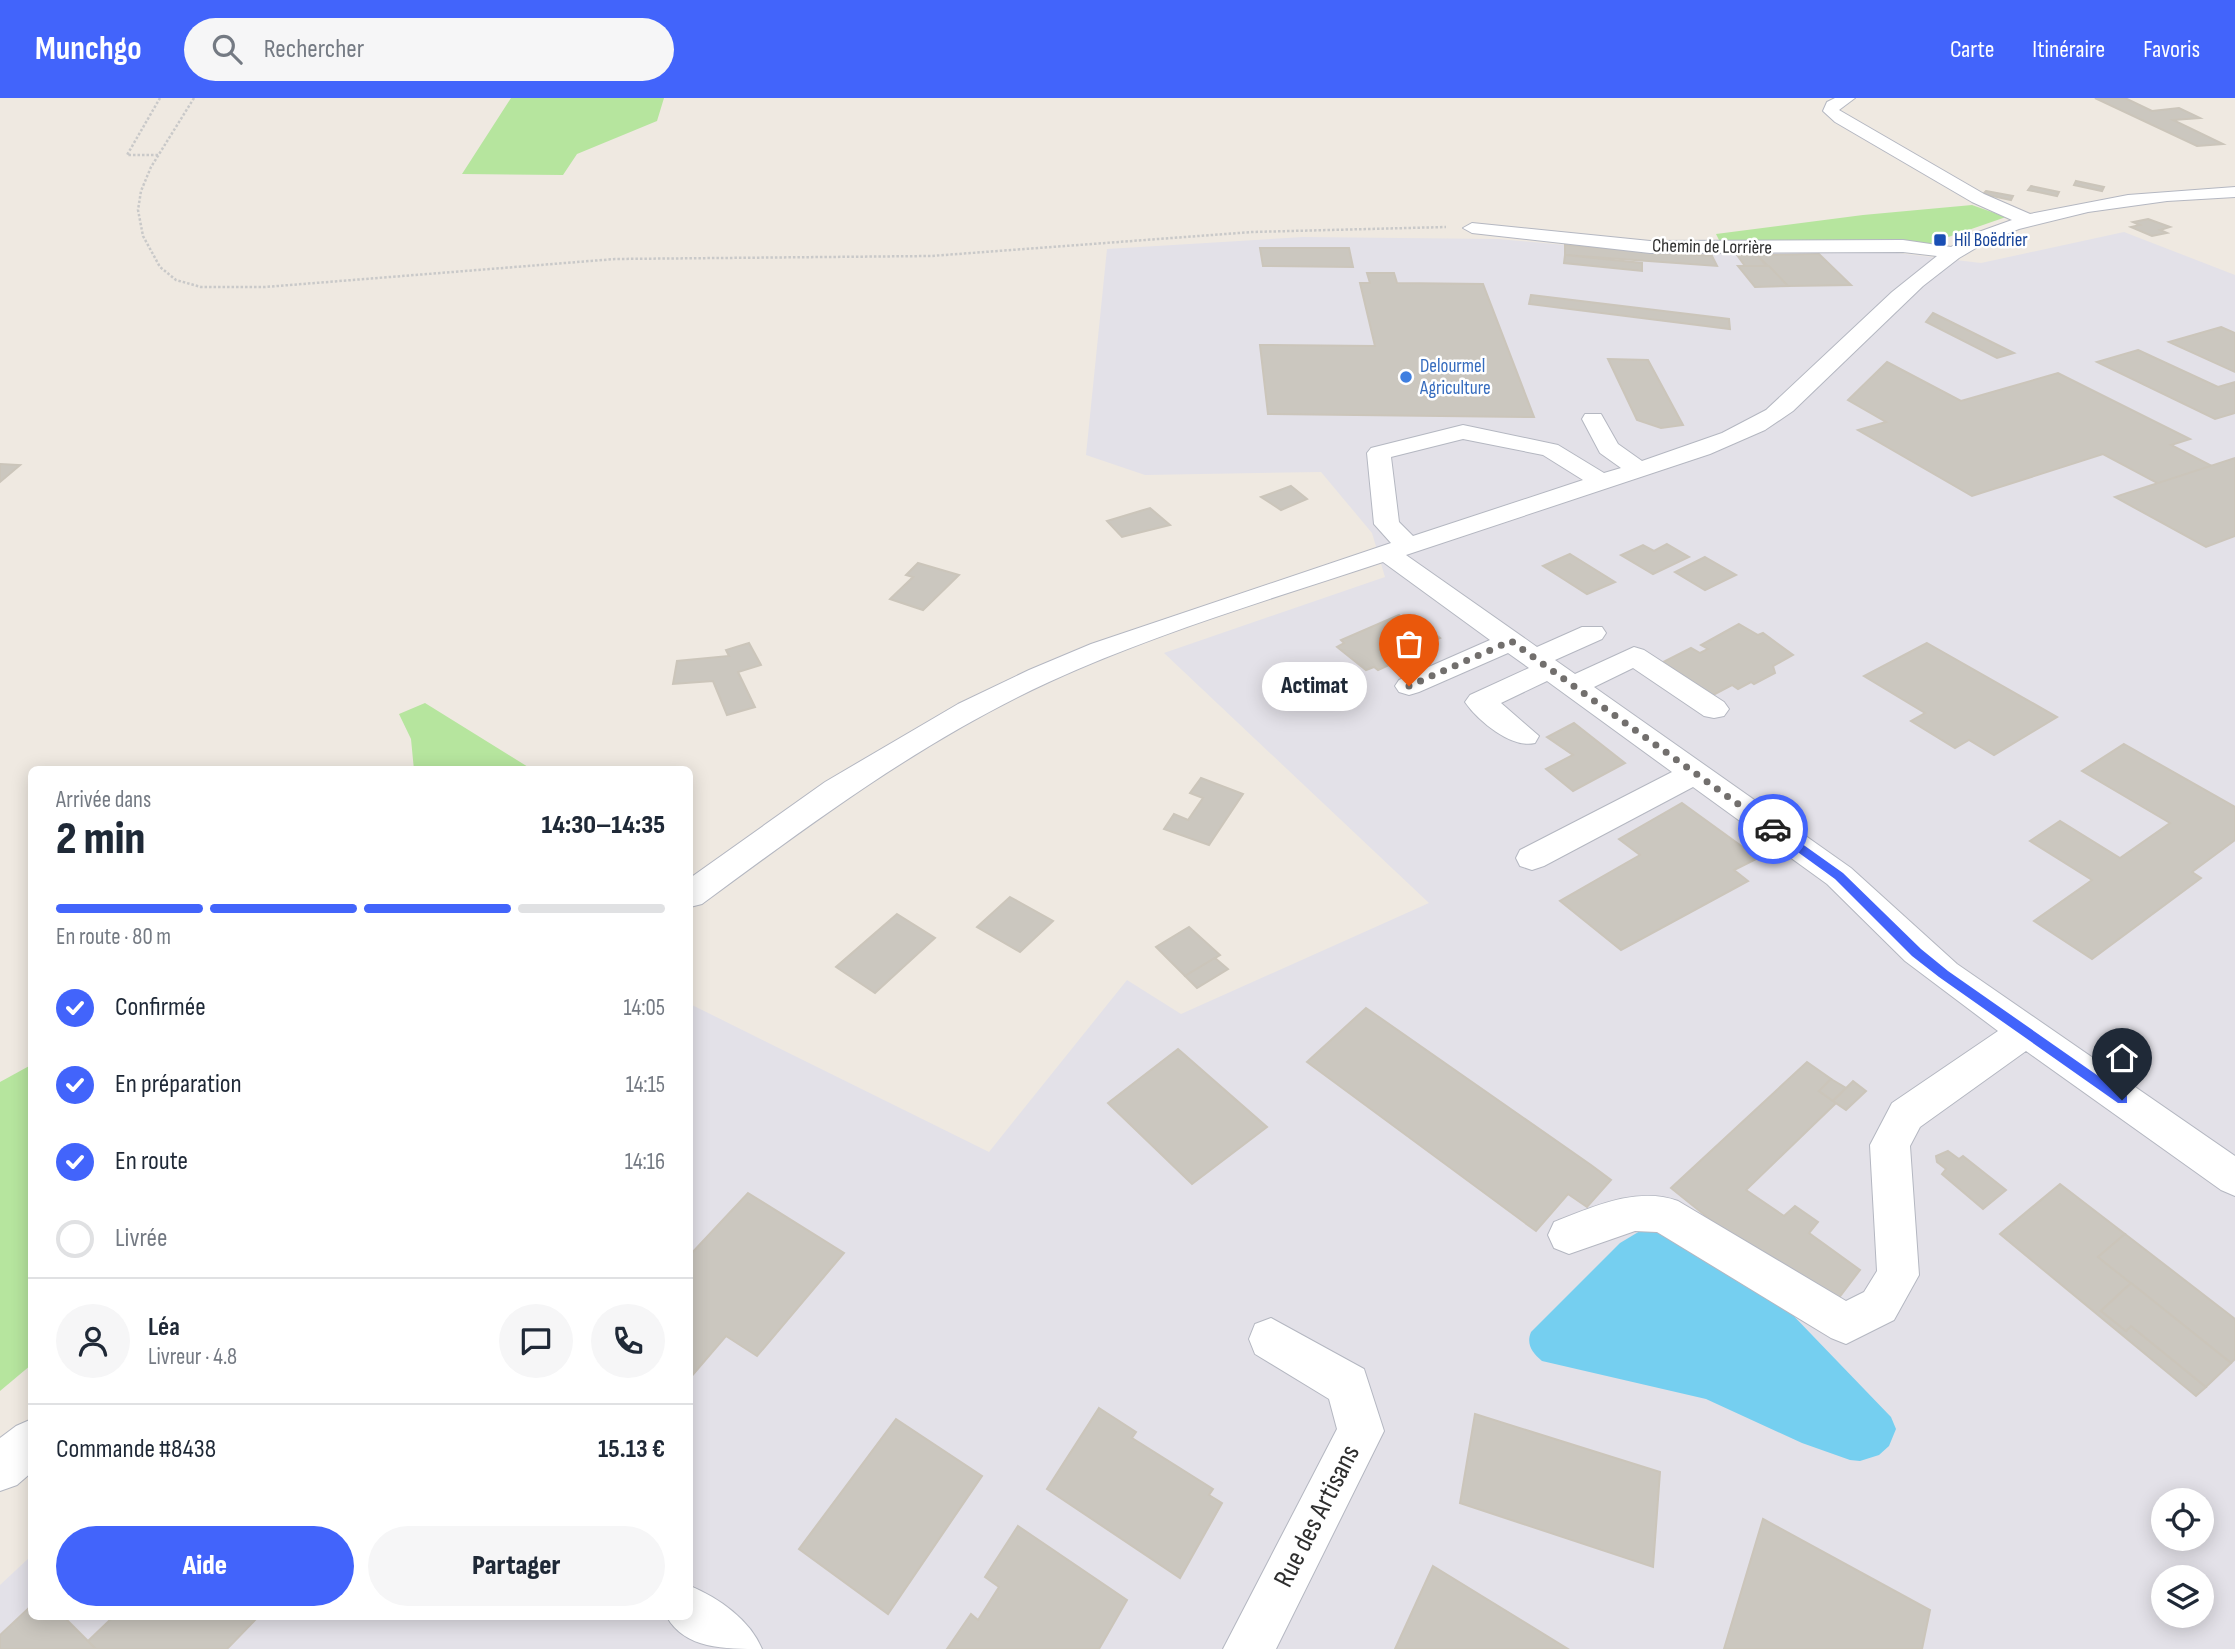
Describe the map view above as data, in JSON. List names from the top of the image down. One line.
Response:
{"streets":{"street":["Chemin de Lorrière","Rue des Artisans"]},"places":{"transit":["Hil Boëdrier"],"other":["Delourmel Agriculture","Actimat"]},"page":{"header":"Munchgo","search":"Rechercher","nav":["Carte","Itinéraire","Favoris"],"bubble":"Actimat","heading":["2 min","Arrivée dans","14:30–14:35"],"panel":["Léa","Livreur · 4.8","Commande #8438","15.13 €"],"bar":"En route · 80 m","list":[["Confirmée","14:05"],["En préparation","14:15"],["En route","14:16"],"Livrée"],"buttons":["Aide","Partager"]}}
